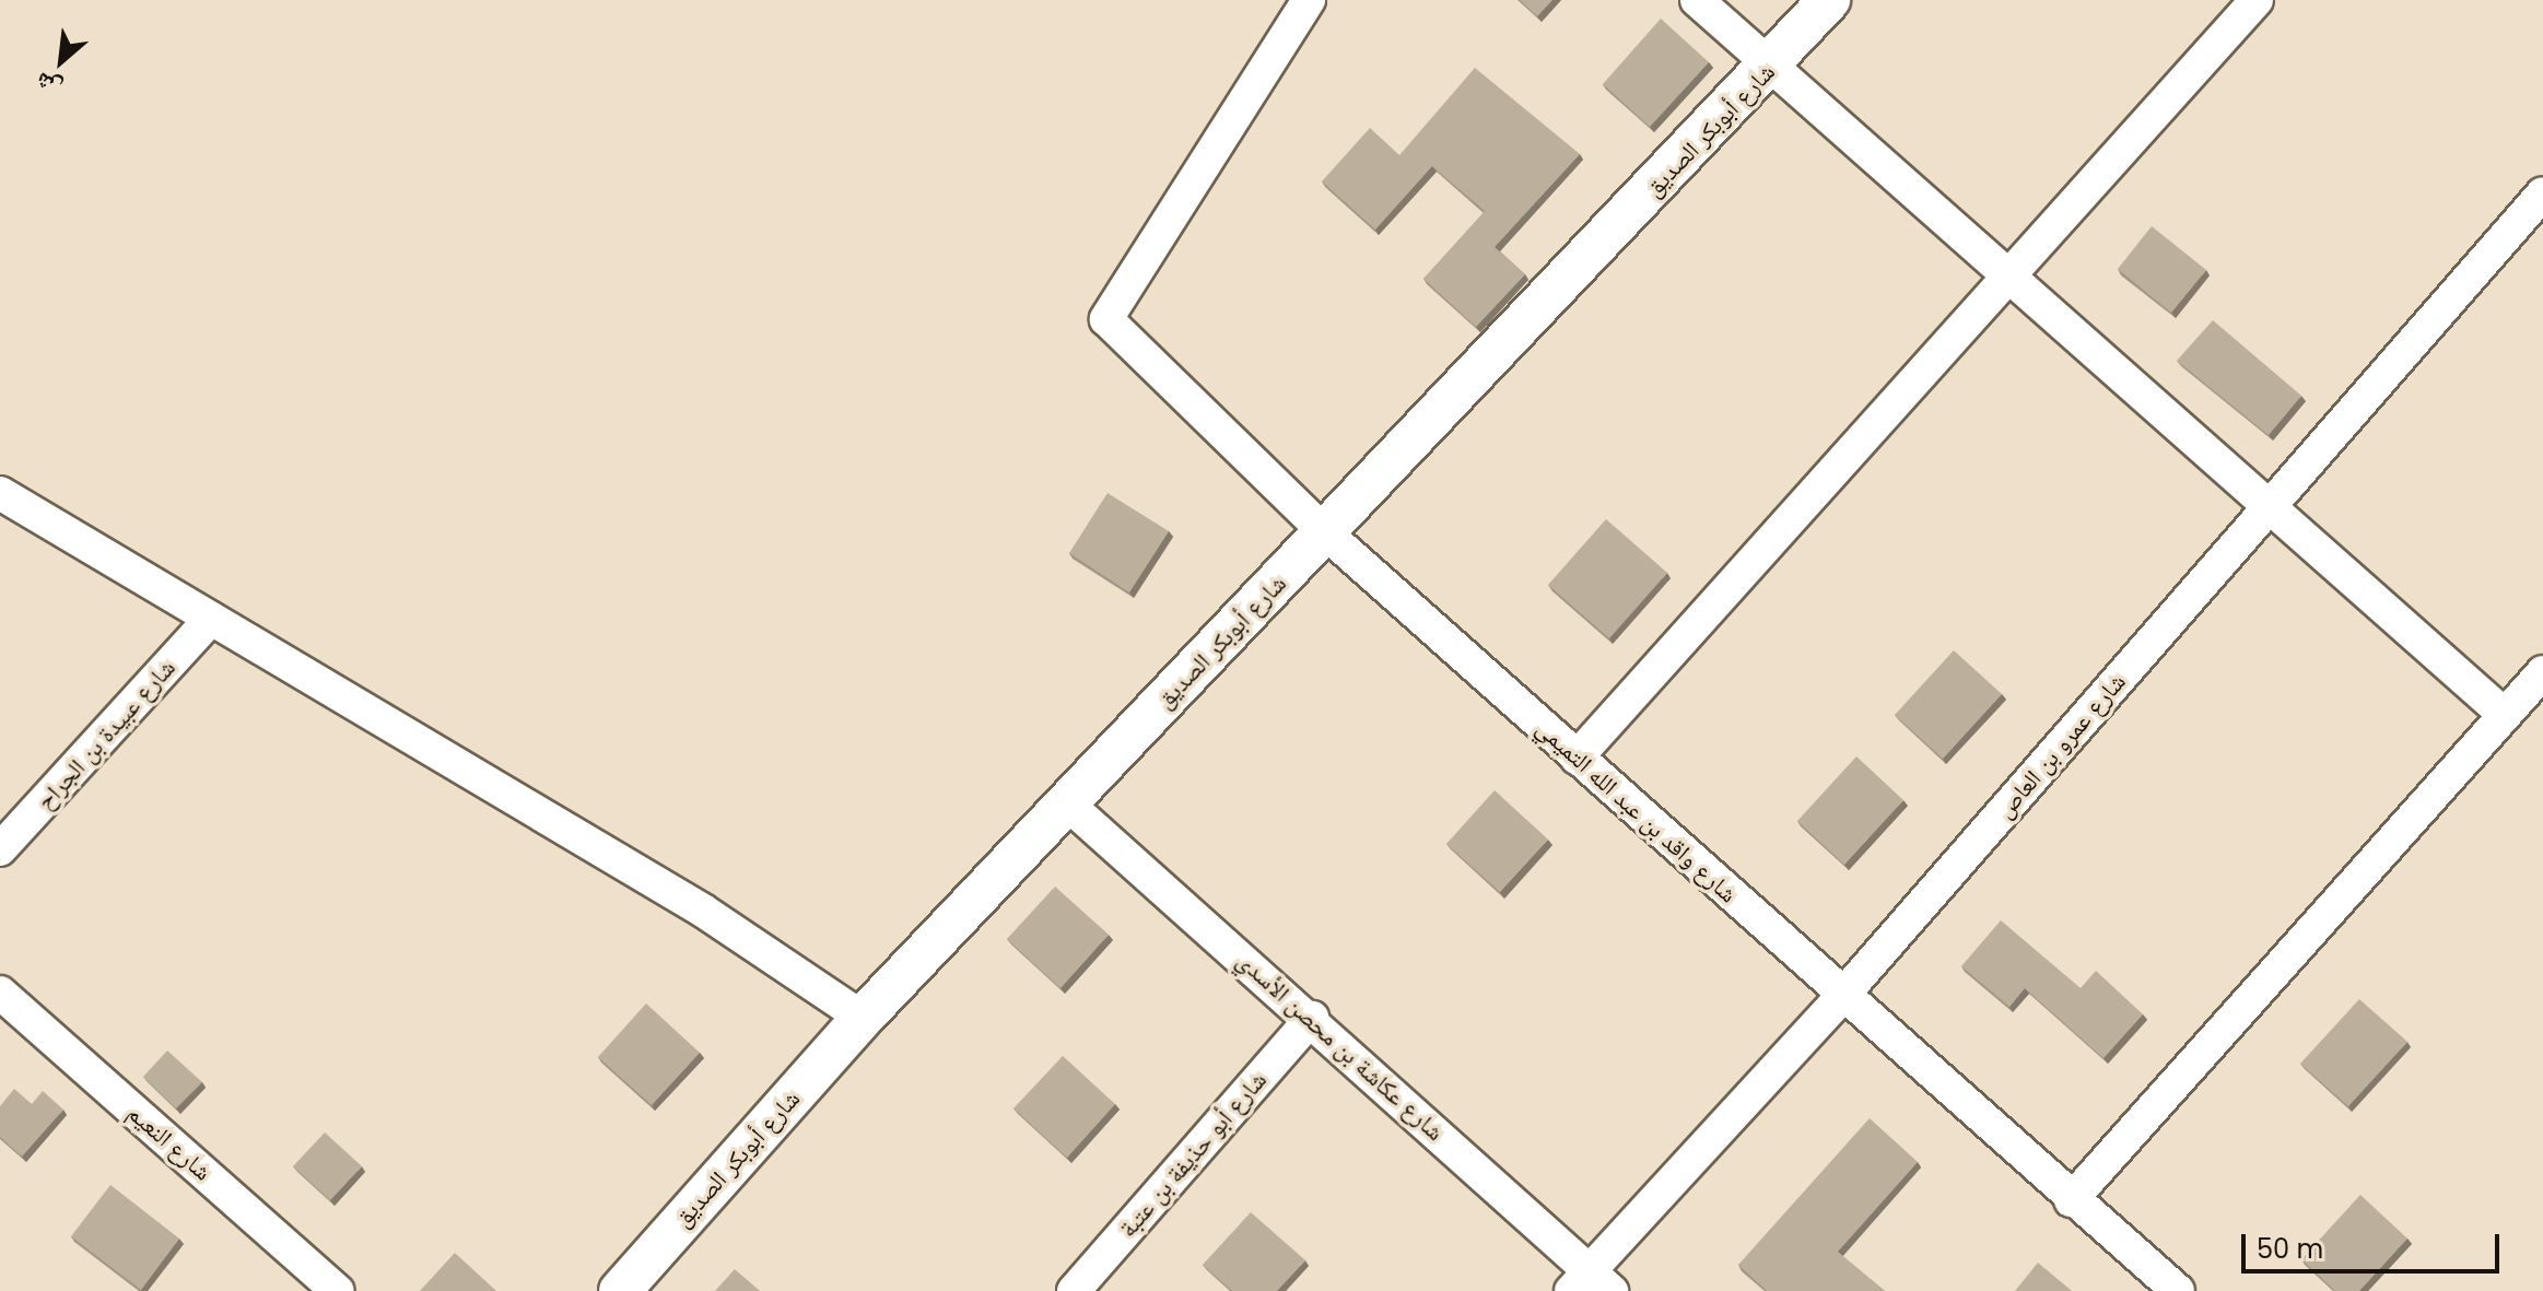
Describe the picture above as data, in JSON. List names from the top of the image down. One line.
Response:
{"streets":{"street":["شارع أبوبكر الصديق","شارع عبيدة بن الجراح","شارع عمرو بن العاص","شارع واقد بن عبد الله التميمي","شارع عكاشة بن محصن الأسدي","شارع النعيم","شارع أبو حذيفة بن عتبة"]},"crossings":[["شارع أبوبكر الصديق","شارع واقد بن عبد الله التميمي"],["شارع أبوبكر الصديق","شارع عكاشة بن محصن الأسدي"],["شارع عمرو بن العاص","شارع واقد بن عبد الله التميمي"],["شارع عمرو بن العاص","شارع عكاشة بن محصن الأسدي"],["شارع عكاشة بن محصن الأسدي","شارع أبو حذيفة بن عتبة"]],"scale_bar":"50 m","north":"bottom left"}
